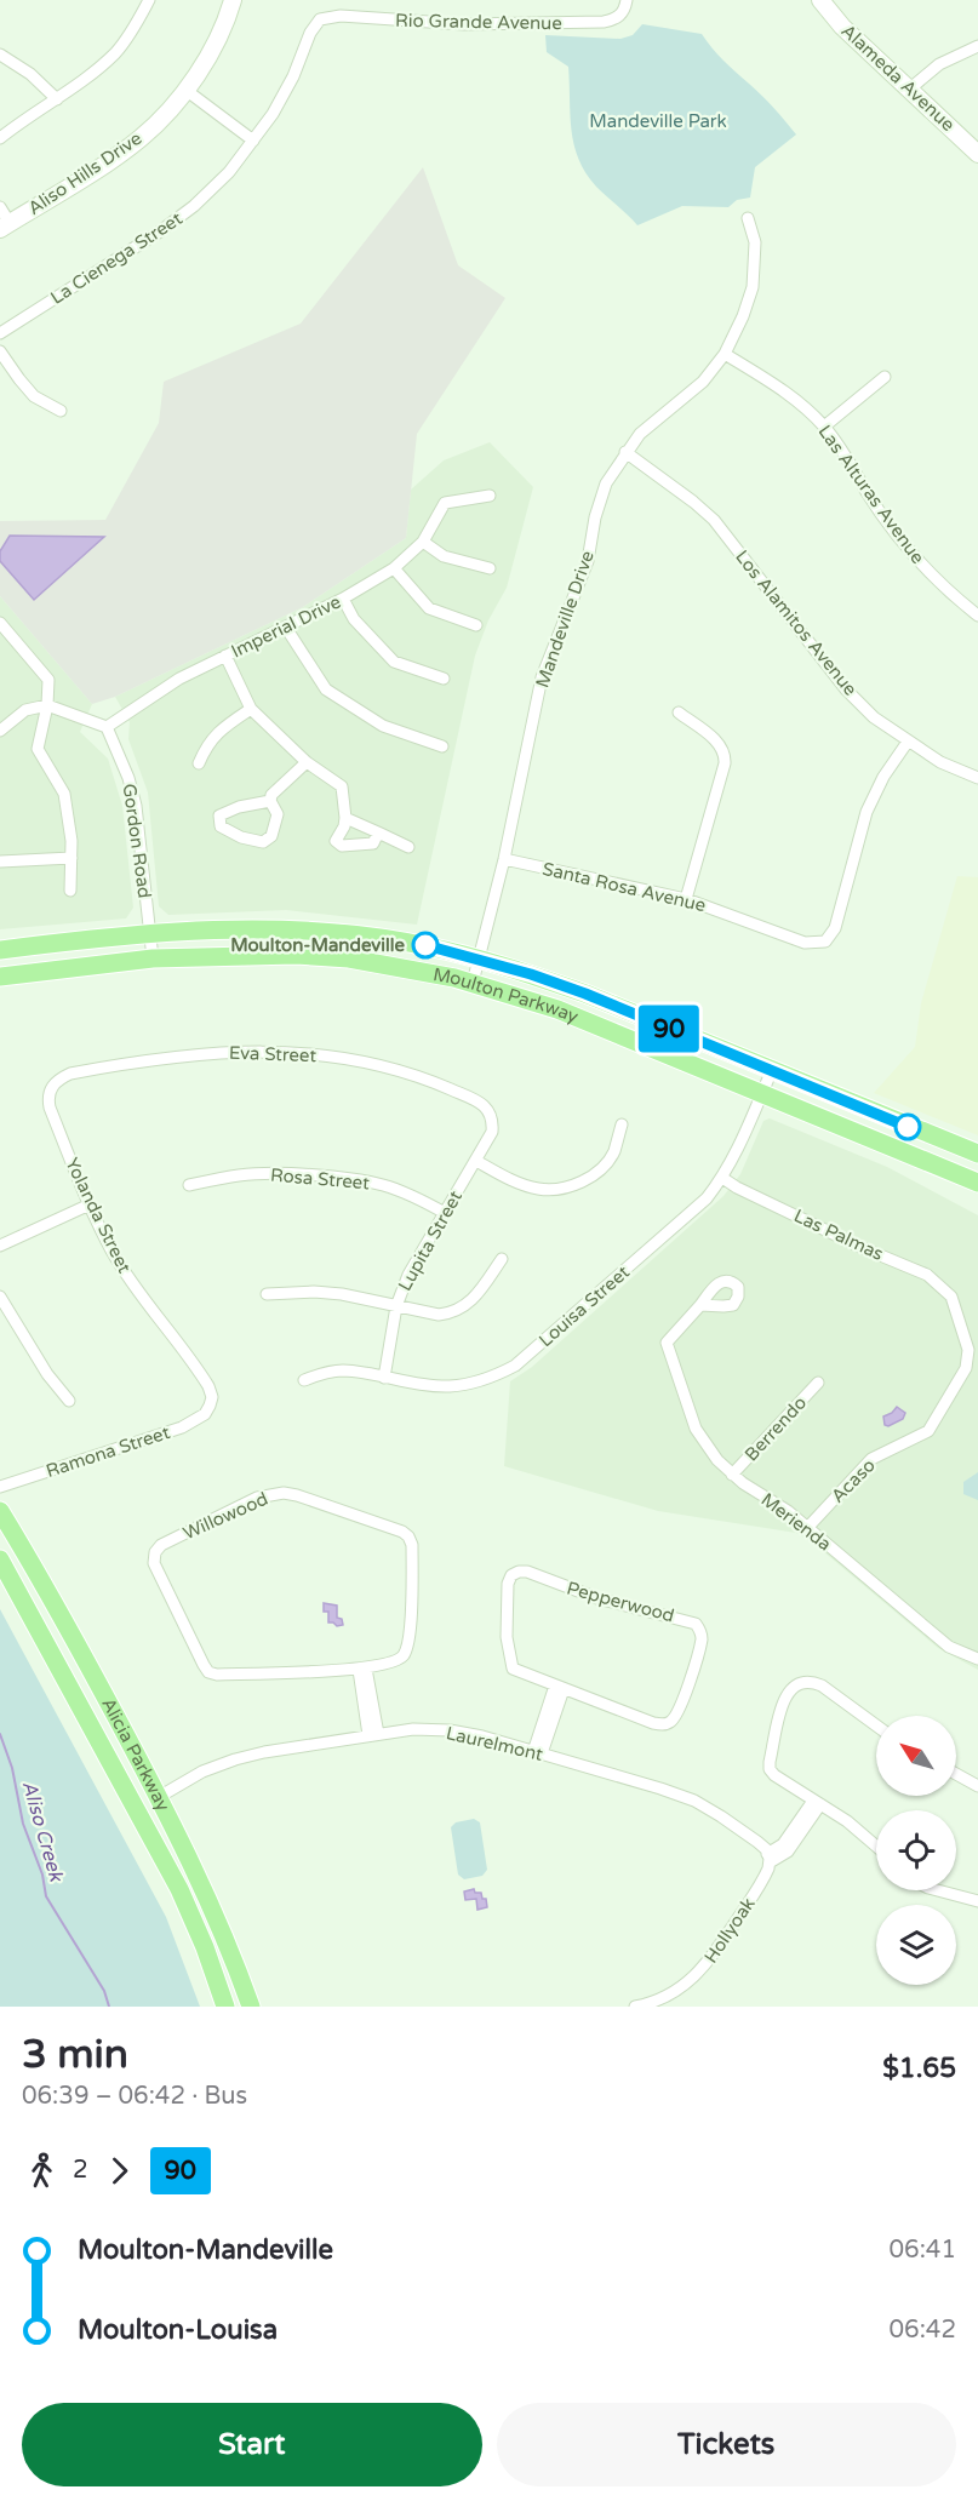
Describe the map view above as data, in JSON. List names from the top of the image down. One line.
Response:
{"streets":{"main road":["Moulton Parkway","Alicia Parkway"],"street":["Rio Grande Avenue","Alameda Avenue","Aliso Hills Drive","La Cienega Street","Las Alturas Avenue","Mandeville Drive","Los Alamitos Avenue","Imperial Drive","Gordon Road","Santa Rosa Avenue","Eva Street","Rosa Street","Yolanda Street","Las Palmas","Lupita Street","Louisa Street","Berrendo","Ramona Street","Acaso","Willowood","Merienda","Pepperwood","Laurelmont","Hollyoak"]},"crossings":[["Rio Grande Avenue","La Cienega Street"],["Las Alturas Avenue","Mandeville Drive"],["Mandeville Drive","Los Alamitos Avenue"],["Mandeville Drive","Santa Rosa Avenue"],["Mandeville Drive","Moulton Parkway"],["Los Alamitos Avenue","Santa Rosa Avenue"],["Imperial Drive","Gordon Road"],["Gordon Road","Moulton Parkway"],["Moulton Parkway","Louisa Street"],["Eva Street","Yolanda Street"],["Eva Street","Lupita Street"],["Rosa Street","Lupita Street"],["Yolanda Street","Ramona Street"],["Las Palmas","Louisa Street"],["Las Palmas","Acaso"],["Lupita Street","Louisa Street"],["Berrendo","Merienda"],["Acaso","Merienda"],["Laurelmont","Alicia Parkway"],["Laurelmont","Hollyoak"]],"water":["Aliso Creek"],"parks":["Mandeville Park"],"places":["Moulton-Mandeville"],"lines":["bus line 90"],"north":"top left","page":{"on_map":"90","heading":["3 min","06:39 – 06:42 · Bus","$1.65"],"legs":["2","90"],"list":[{"name":"Moulton-Mandeville","value":"06:41"},{"name":"Moulton-Louisa","value":"06:42"}],"buttons":["Start","Tickets"]}}
